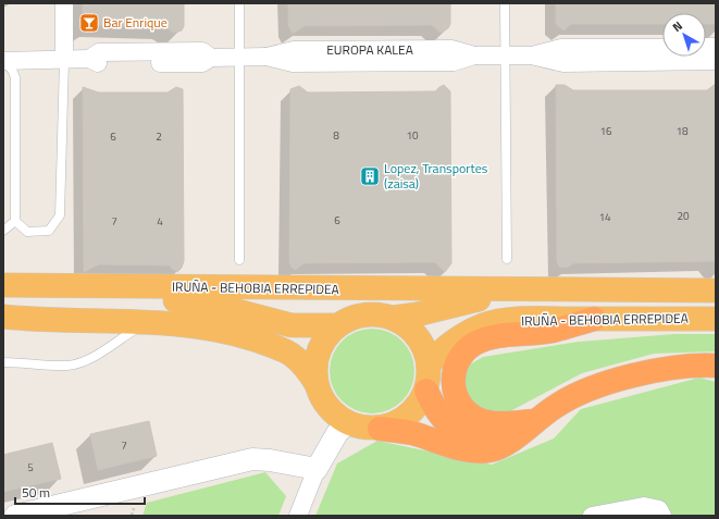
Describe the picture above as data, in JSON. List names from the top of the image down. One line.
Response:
{"streets":{"highway":["IRUÑA - BEHOBIA ERREPIDEA"],"street":["EUROPA KALEA"]},"places":{"bar":["Bar Enrique"],"building":["Lopez, Transportes (zaisa)"]},"house_numbers":["16","18","8","10","6","2","20","14","6","7","4","7","5"],"scale_bar":"50 m","north":"top left"}
